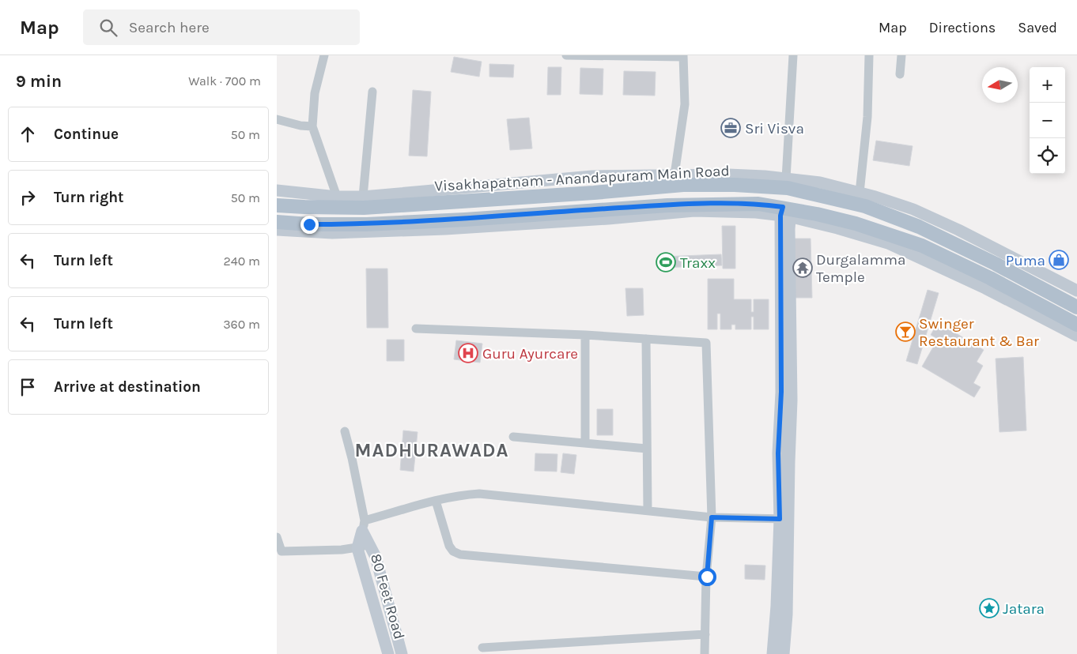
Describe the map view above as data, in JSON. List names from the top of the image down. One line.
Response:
{"streets":{"main road":["Visakhapatnam - Anandapuram Main Road"],"street":["80 Feet Road"]},"districts":["MADHURAWADA"],"places":{"office":["Sri Visva"],"shop":["Puma"],"sports":["Traxx"],"temple":["Durgalamma Temple"],"bar":["Swinger Restaurant & Bar"],"hospital":["Guru Ayurcare"],"place":["Jatara"]},"north":"left","page":{"header":"Map","search":"Search here","nav":["Map","Directions","Saved"],"heading":["9 min","Walk · 700 m"],"map_buttons":["+","−"],"list":[["Continue","50 m"],["Turn right","50 m"],["Turn left","240 m"],["Turn left","360 m"],"Arrive at destination"]}}
